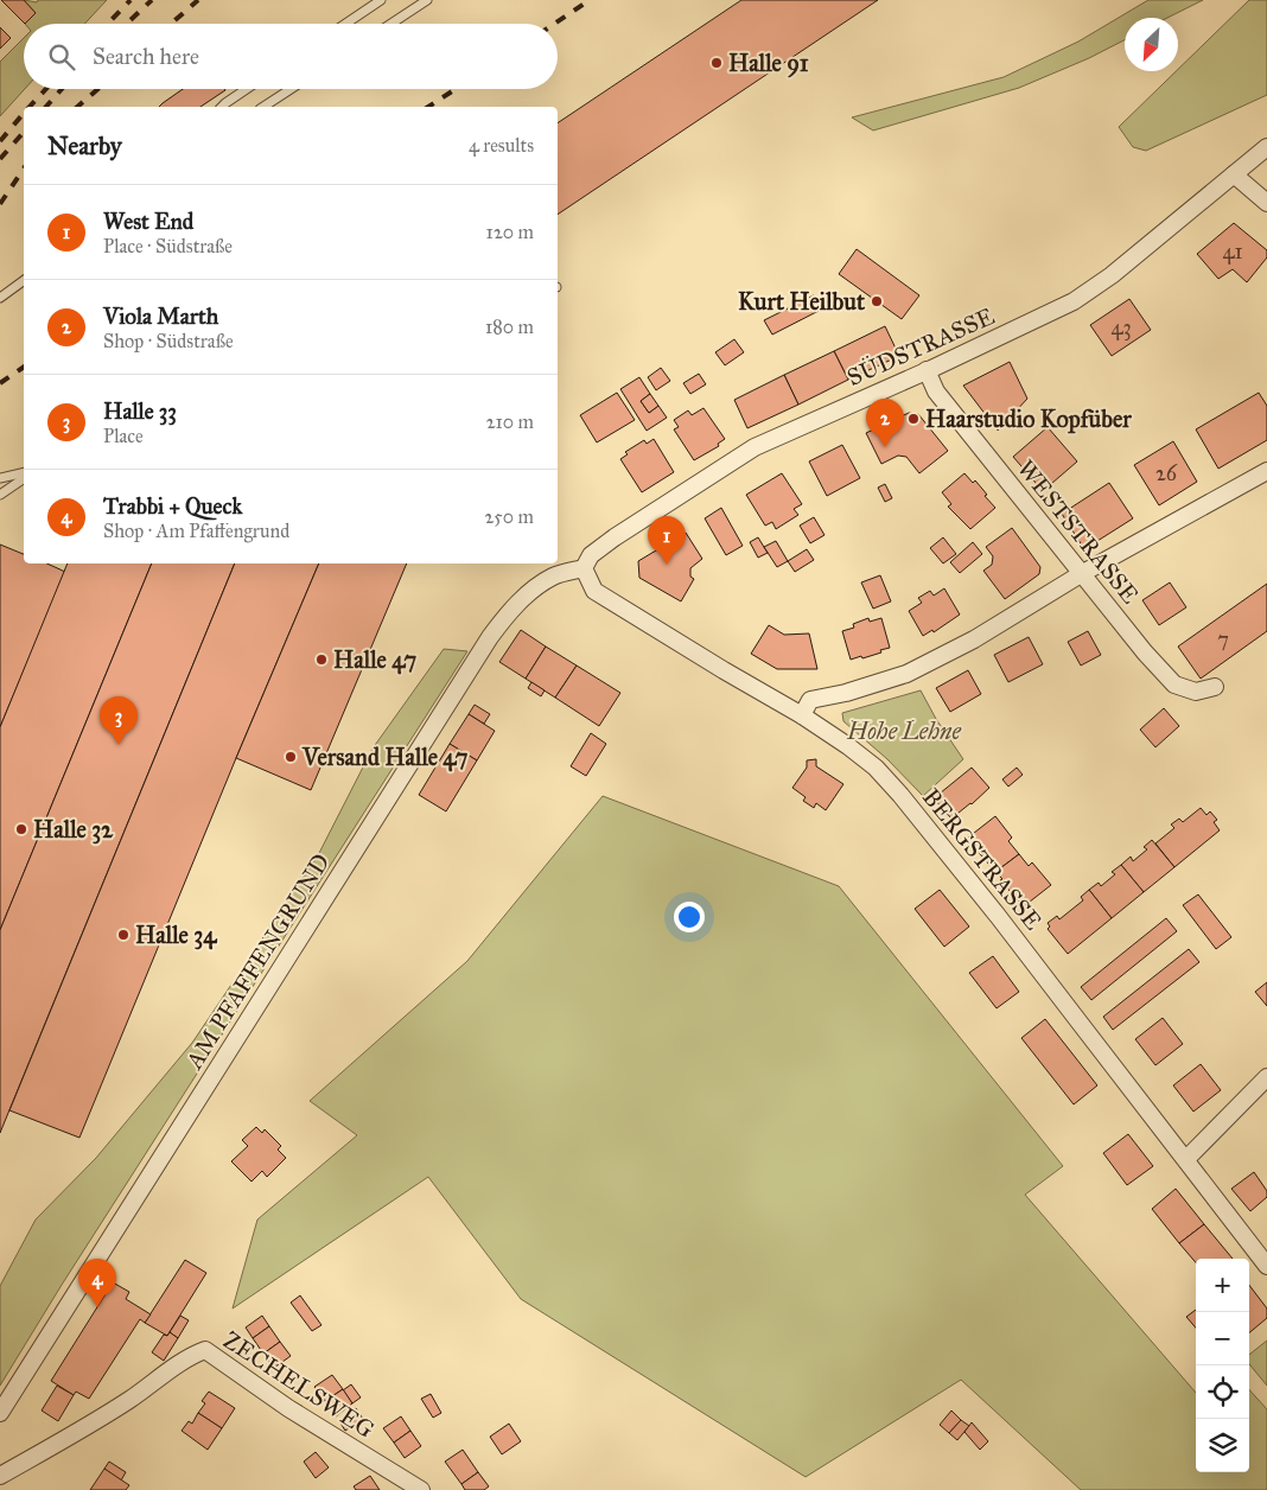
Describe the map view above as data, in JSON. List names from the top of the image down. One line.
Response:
{"streets":{"street":["SÜDSTRASSE","WESTSTRASSE","BERGSTRASSE","AM PFAFFENGRUND","ZECHELSWEG"]},"crossings":[["SÜDSTRASSE","WESTSTRASSE"],["SÜDSTRASSE","BERGSTRASSE"],["SÜDSTRASSE","AM PFAFFENGRUND"],["BERGSTRASSE","AM PFAFFENGRUND"]],"parks":["Hohe Lehne"],"places":["Halle 91","Kurt Heilbut","Haarstudio Kopfüber","Halle 47","Versand Halle 47","Halle 32","Halle 34"],"house_numbers":["41","43","26","7"],"north":"bottom left","page":{"search":"Search here","heading":["Nearby","4 results"],"list":[{"mark":"1","name":"West End","note":"Place · Südstraße","value":"120 m"},{"mark":"2","name":"Viola Marth","note":"Shop · Südstraße","value":"180 m"},{"mark":"3","name":"Halle 33","note":"Place","value":"210 m"},{"mark":"4","name":"Trabbi + Queck","note":"Shop · Am Pfaffengrund","value":"250 m"}],"pins":["2","1","3","4"],"map_buttons":["+","−"]}}
